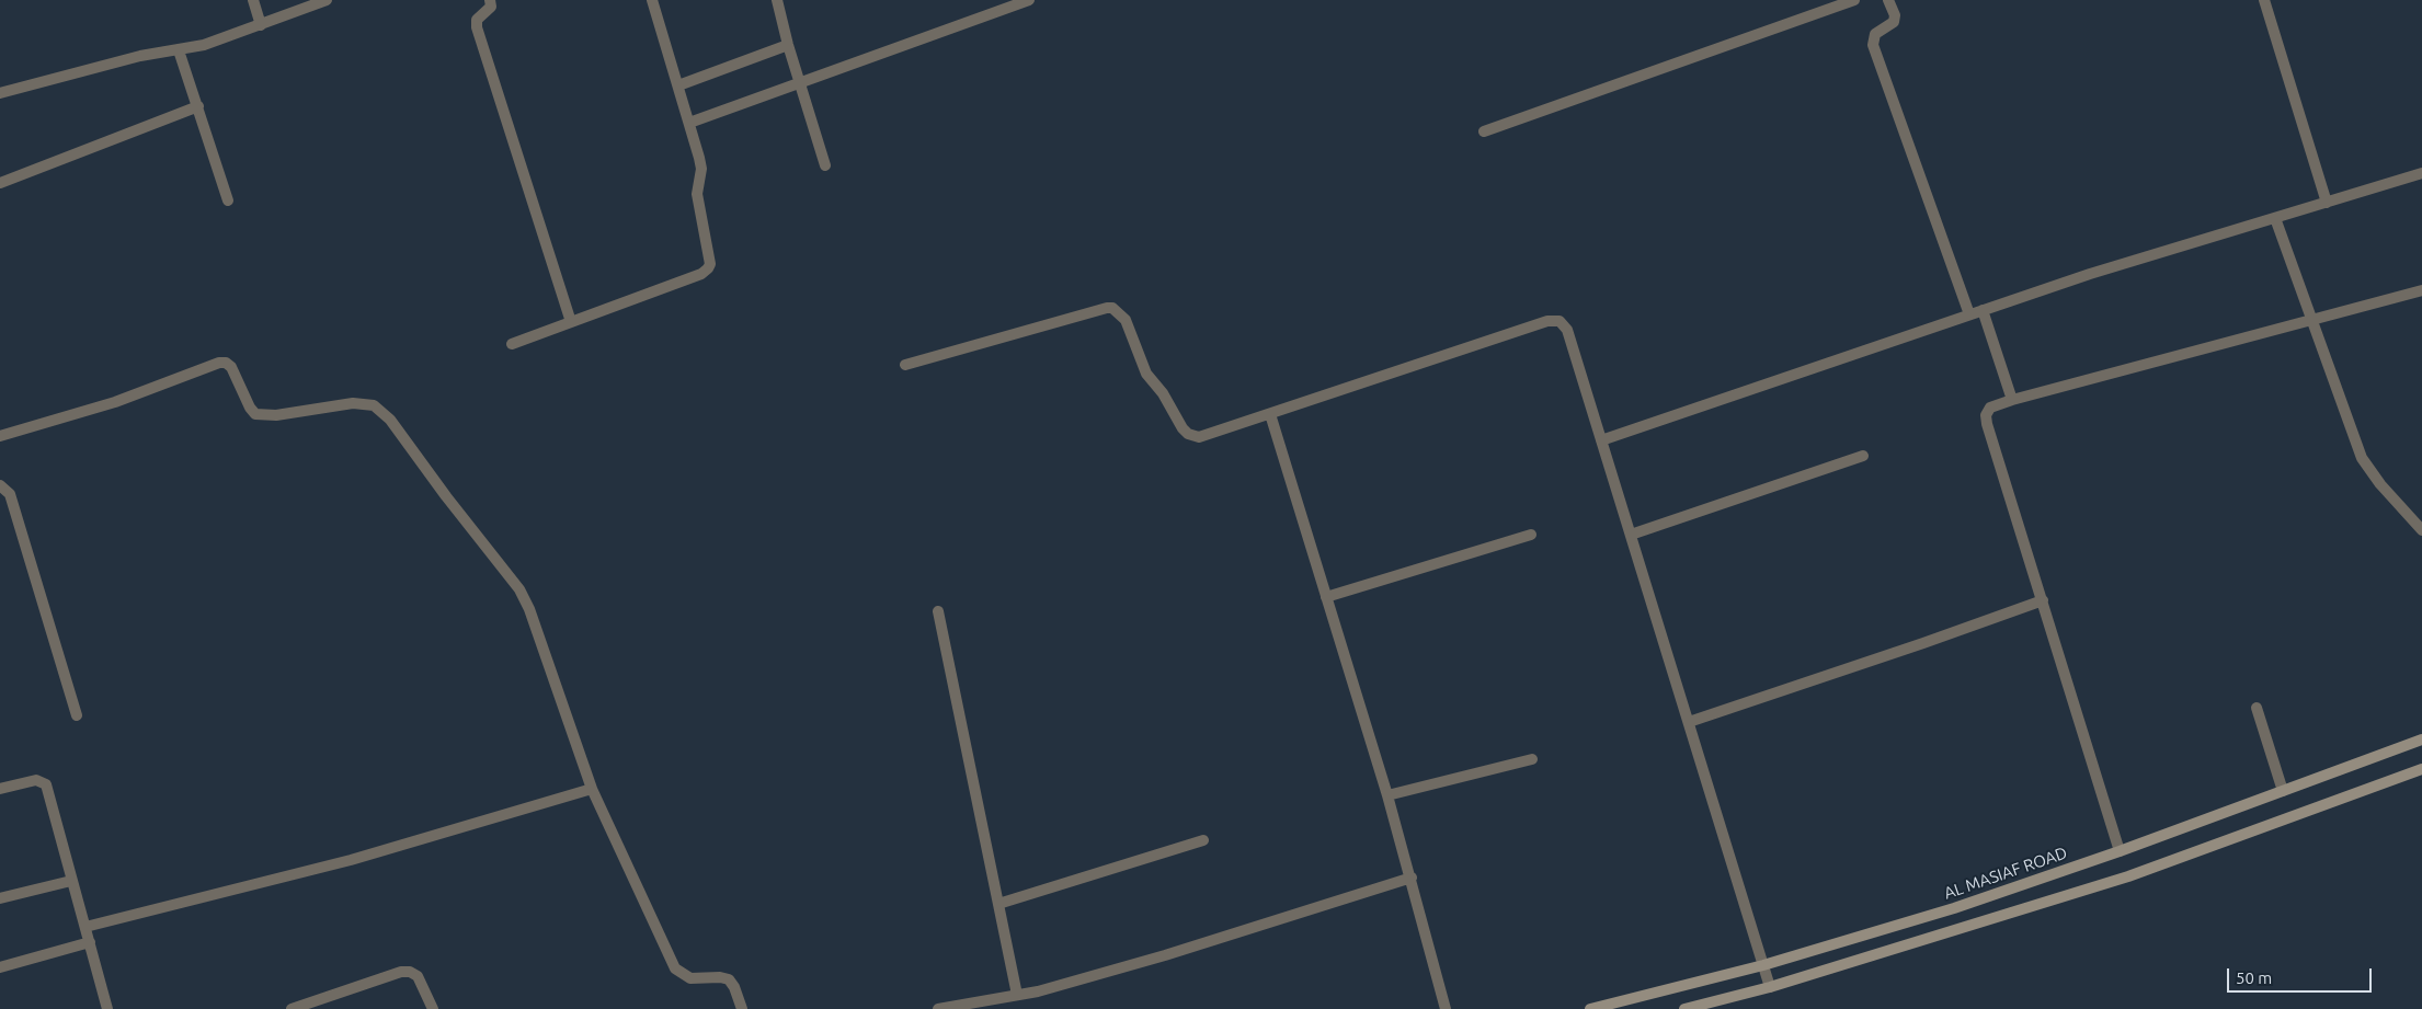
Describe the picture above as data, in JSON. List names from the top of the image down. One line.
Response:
{"streets":{"street":["AL MASIAF ROAD"]},"scale_bar":"50 m"}
